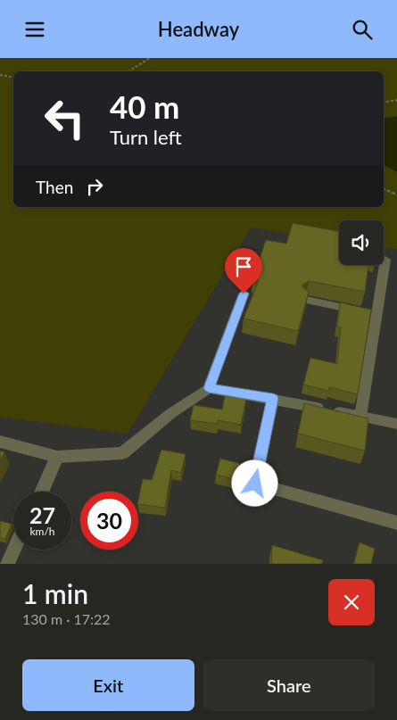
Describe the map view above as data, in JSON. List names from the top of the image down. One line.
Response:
{"page":{"header":"Headway","turn":["40 m","Turn left"],"then":"Then","speed":"27 km/h","limit":"30","heading":["1 min","130 m · 17:22"],"buttons":["Exit","Share"]}}
